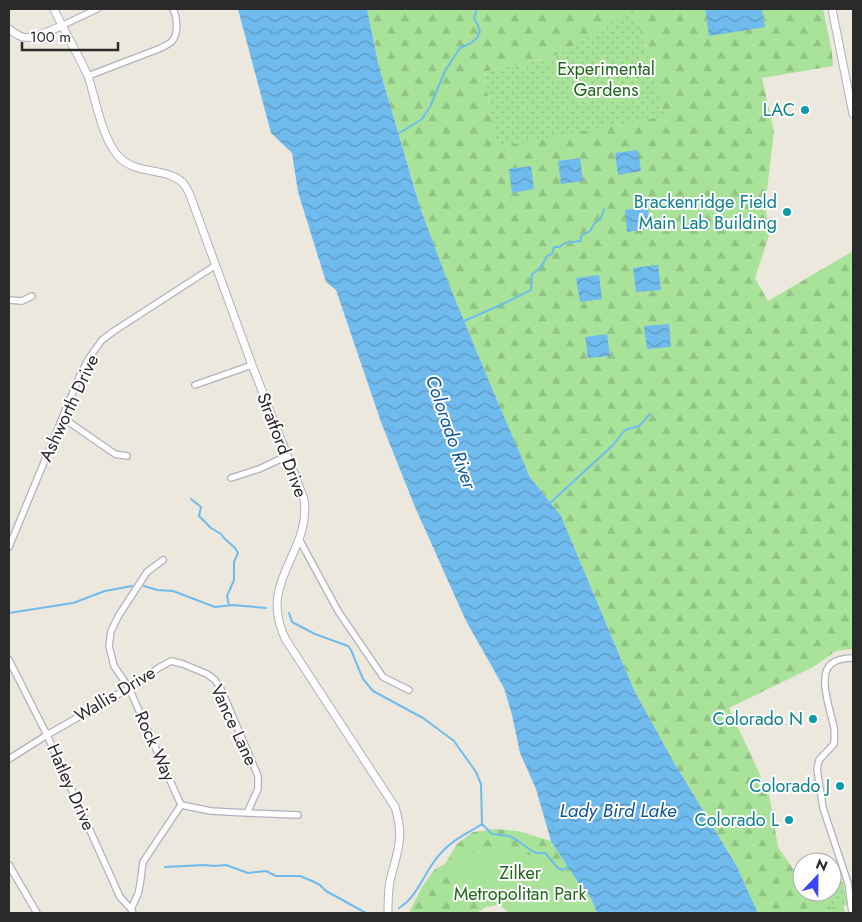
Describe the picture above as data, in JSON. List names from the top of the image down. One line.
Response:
{"streets":{"street":["Ashworth Drive","Stratford Drive","Wallis Drive","Vance Lane","Rock Way","Hatley Drive"]},"crossings":[["Ashworth Drive","Stratford Drive"],["Wallis Drive","Vance Lane"],["Wallis Drive","Rock Way"],["Wallis Drive","Hatley Drive"]],"water":["Colorado River","Lady Bird Lake"],"parks":["Experimental Gardens","Zilker Metropolitan Park"],"places":["LAC","Brackenridge Field Main Lab Building","Colorado N","Colorado J","Colorado L"],"scale_bar":"100 m","north":"top"}
